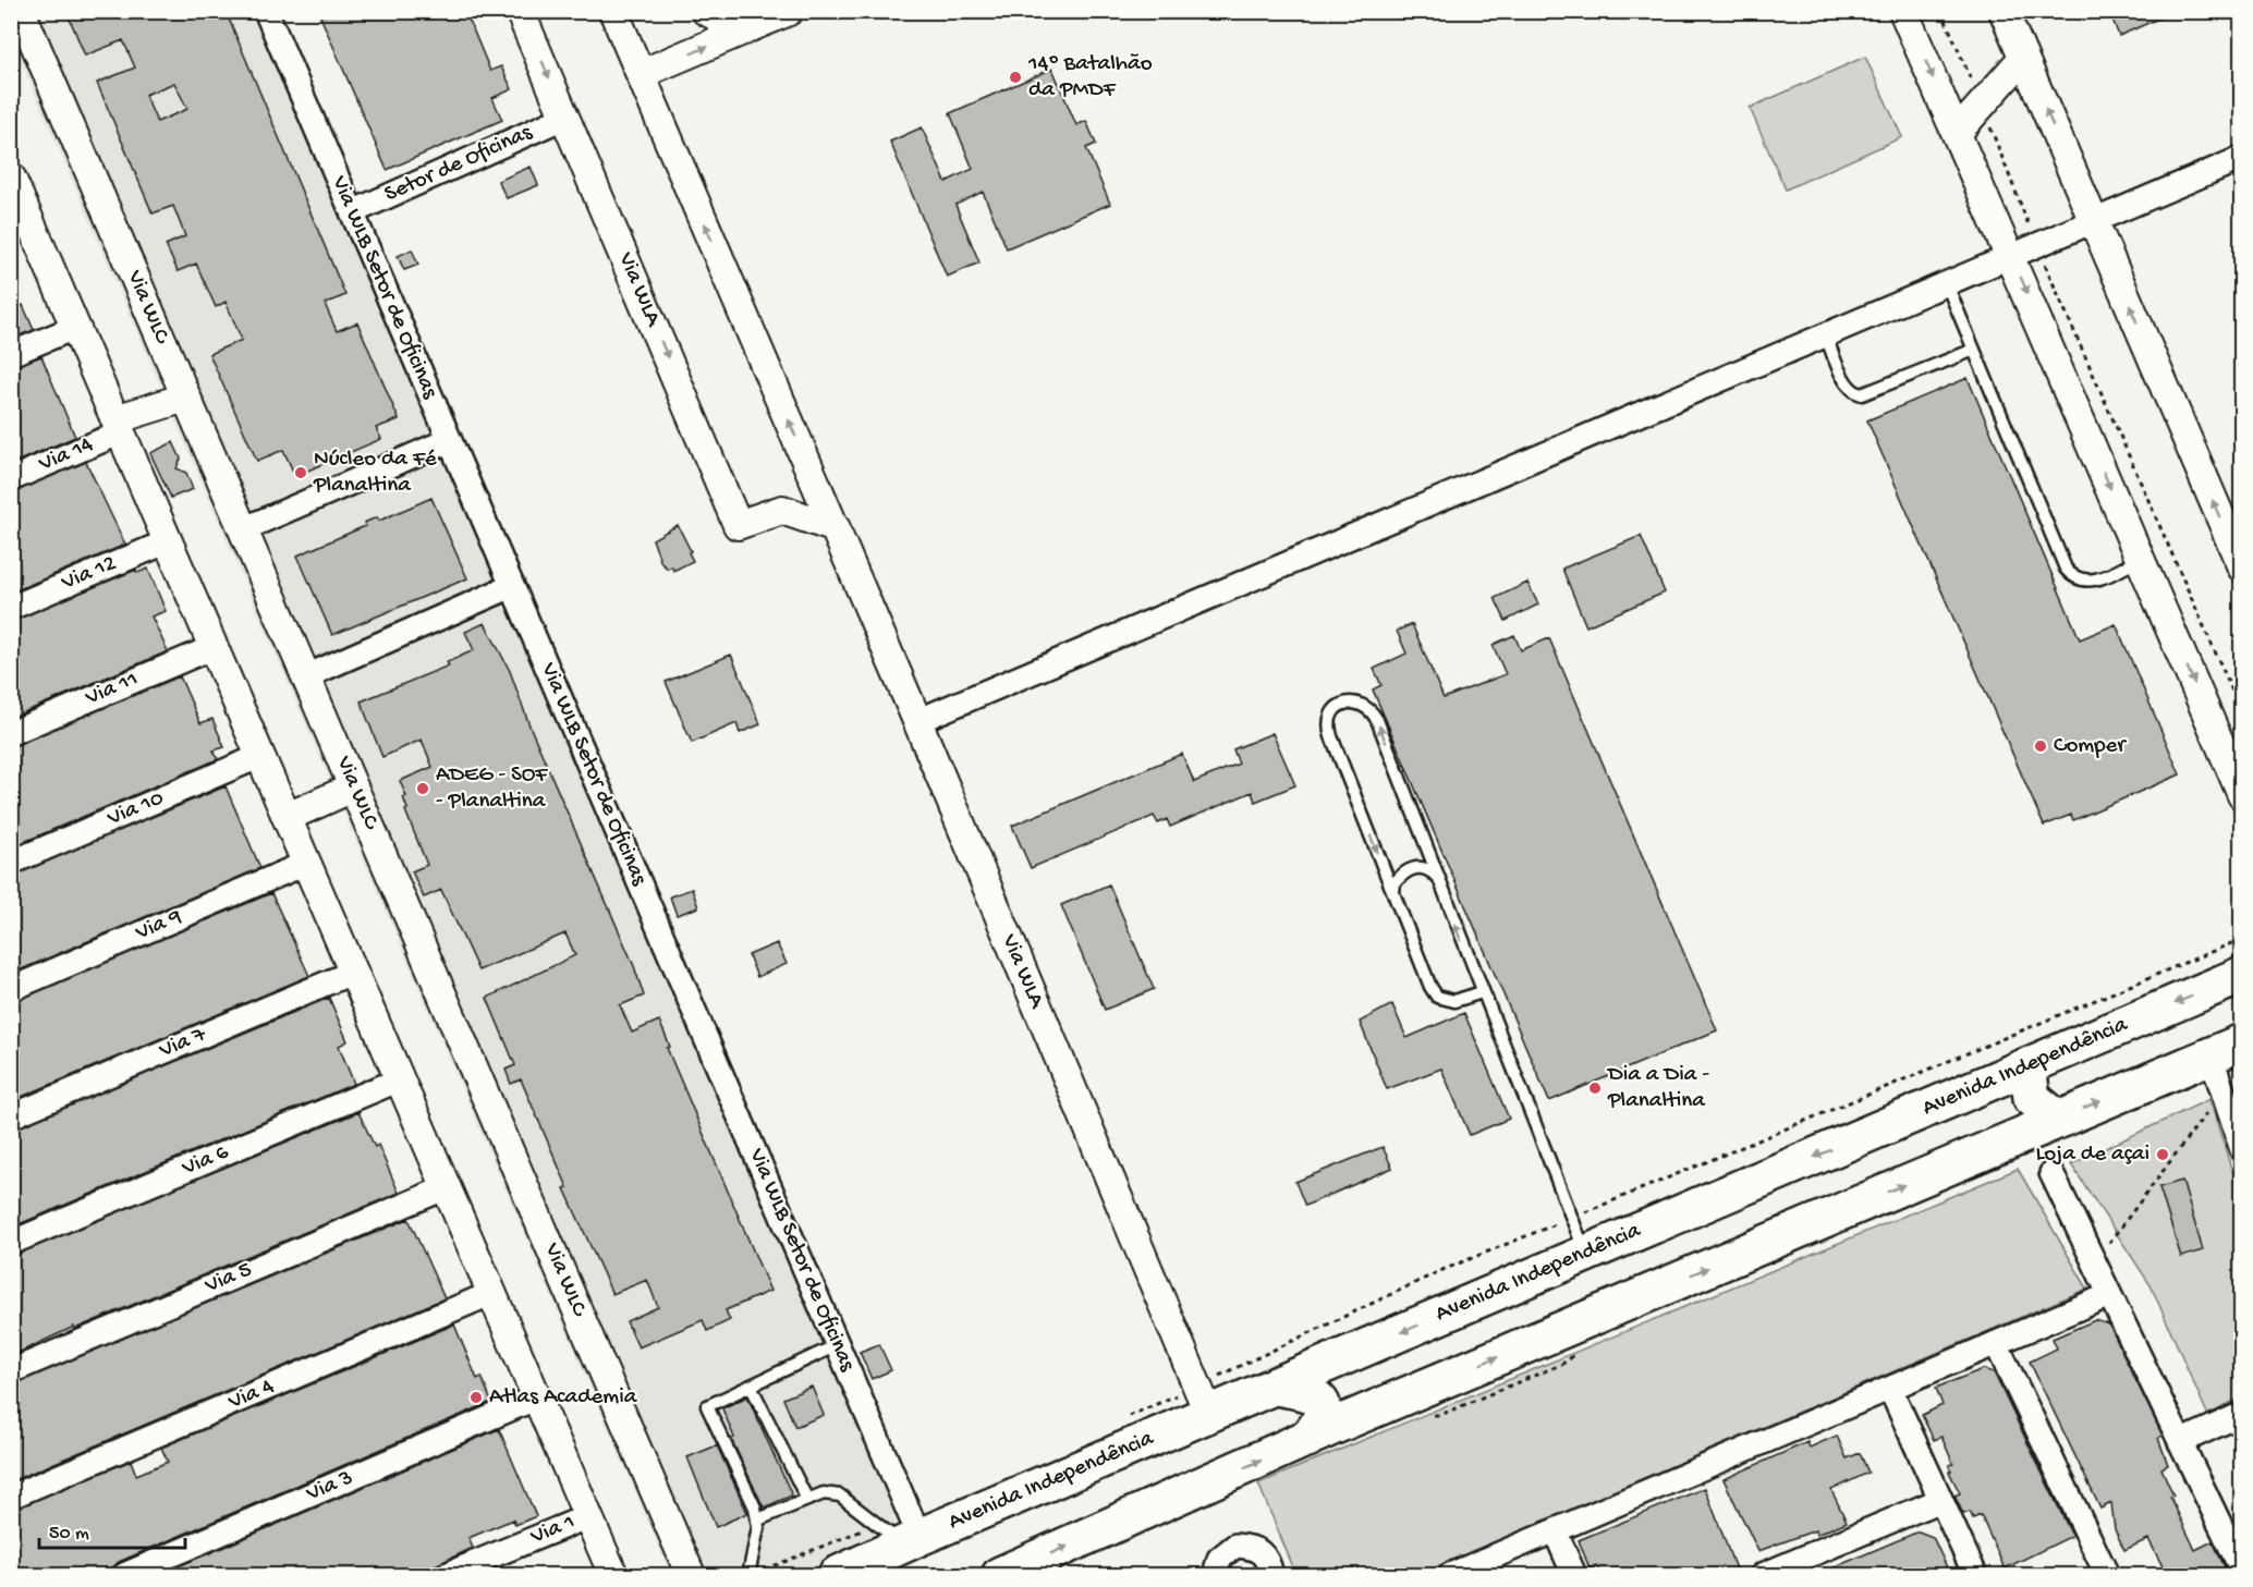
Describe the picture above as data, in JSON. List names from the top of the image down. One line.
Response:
{"streets":{"main road":["Avenida Independência"],"street":["Setor de Oficinas","Via WLB Setor de Oficinas","Via WLA","Via WLC","Via 14","Via 12","Via 11","Via 10","Via 9","Via 7","Via 6","Via 5","Via 4","Via 3","Via 1"]},"crossings":[["Setor de Oficinas","Via WLB Setor de Oficinas"],["Setor de Oficinas","Via WLA"],["Via WLB Setor de Oficinas","Avenida Independência"],["Via WLA","Avenida Independência"]],"places":["14º Batalhão da PMDF","Núcleo da Fé Planaltina","Comper","ADEG - SOF - Planaltina","Dia a Dia - Planaltina","Loja de açai","Atlas Academia"],"scale_bar":"50 m"}
